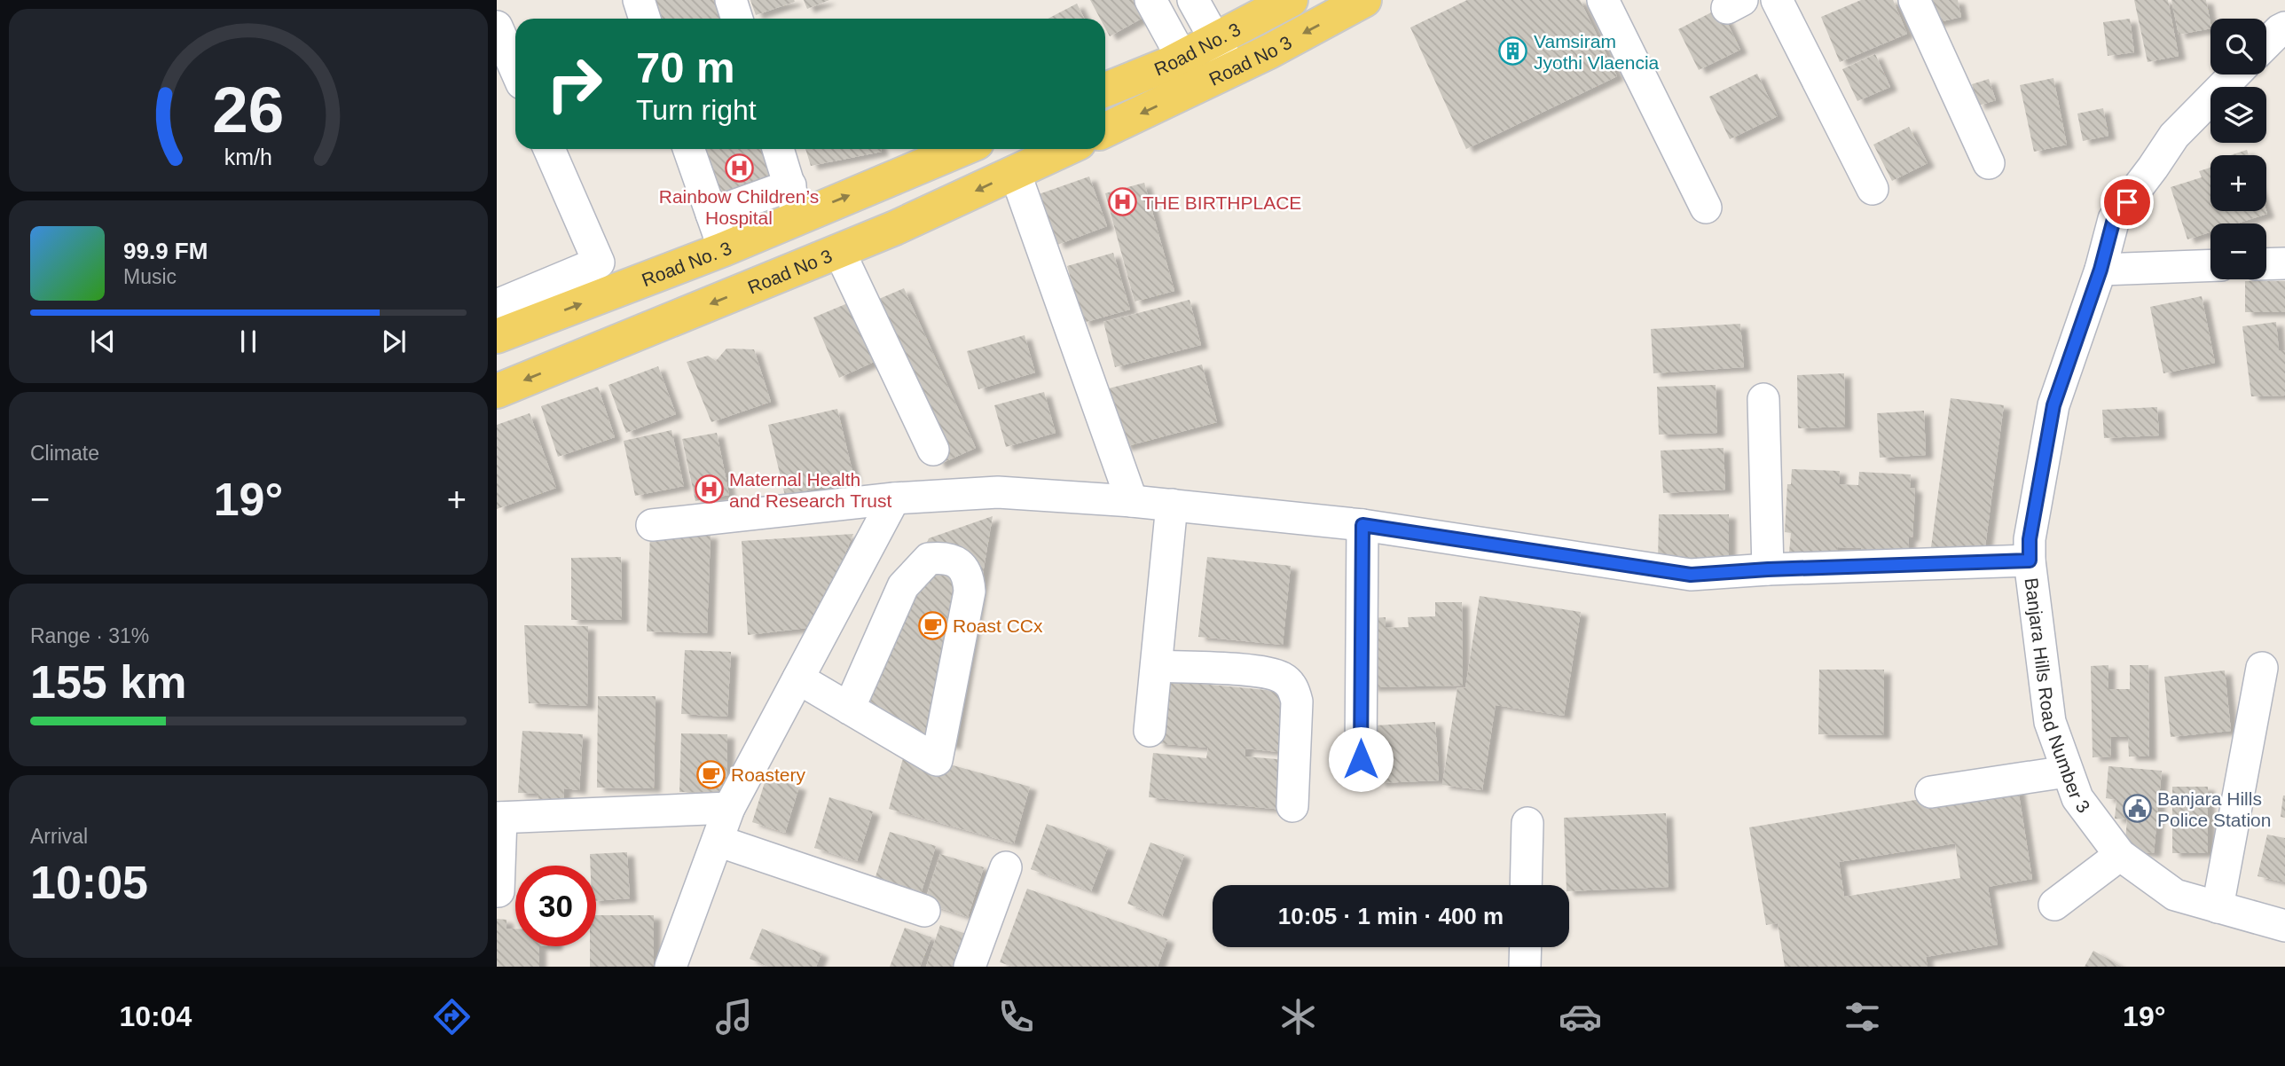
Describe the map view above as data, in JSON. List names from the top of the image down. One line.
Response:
{"streets":{"main road":["Road No. 3","Road No 3"],"street":["Banjara Hills Road Number 3"]},"one_way":["Road No 3"],"places":{"building":["Vamsiram Jyothi Vlaencia"],"hospital":["Rainbow Children’s Hospital","THE BIRTHPLACE","Maternal Health and Research Trust"],"cafe":["Roast CCx","Roastery"],"public building":["Banjara Hills Police Station"]},"page":{"map_buttons":["+","−"],"turn":["70 m","Turn right"],"song":["99.9 FM","Music"],"tile":["Climate",["Range · 31%","155 km"],["Arrival","10:05"]],"heat":["−","19°","+"],"limit":"30","trip":"10:05 · 1 min · 400 m","tabs":["10:04","19°"],"gauge":["26","km/h"]}}
